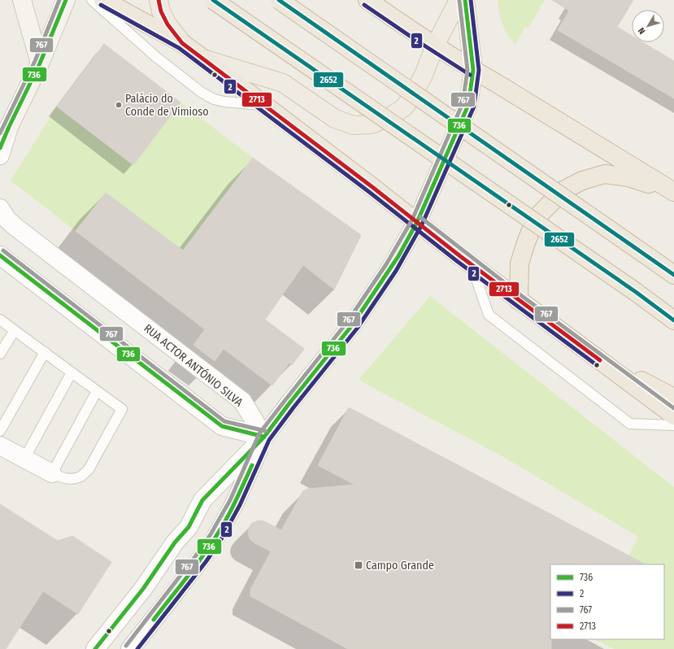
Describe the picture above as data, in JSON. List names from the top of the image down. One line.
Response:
{"streets":{"street":["RUA ACTOR ANTÓNIO SILVA"]},"places":{"other":["Palácio do Conde de Vimioso"],"transit":["Campo Grande"]},"lines":["transit line 736","transit line 2","transit line 767","transit line 2713","transit line 2652"],"legend":["736","2","767","2713"],"north":"bottom left"}
